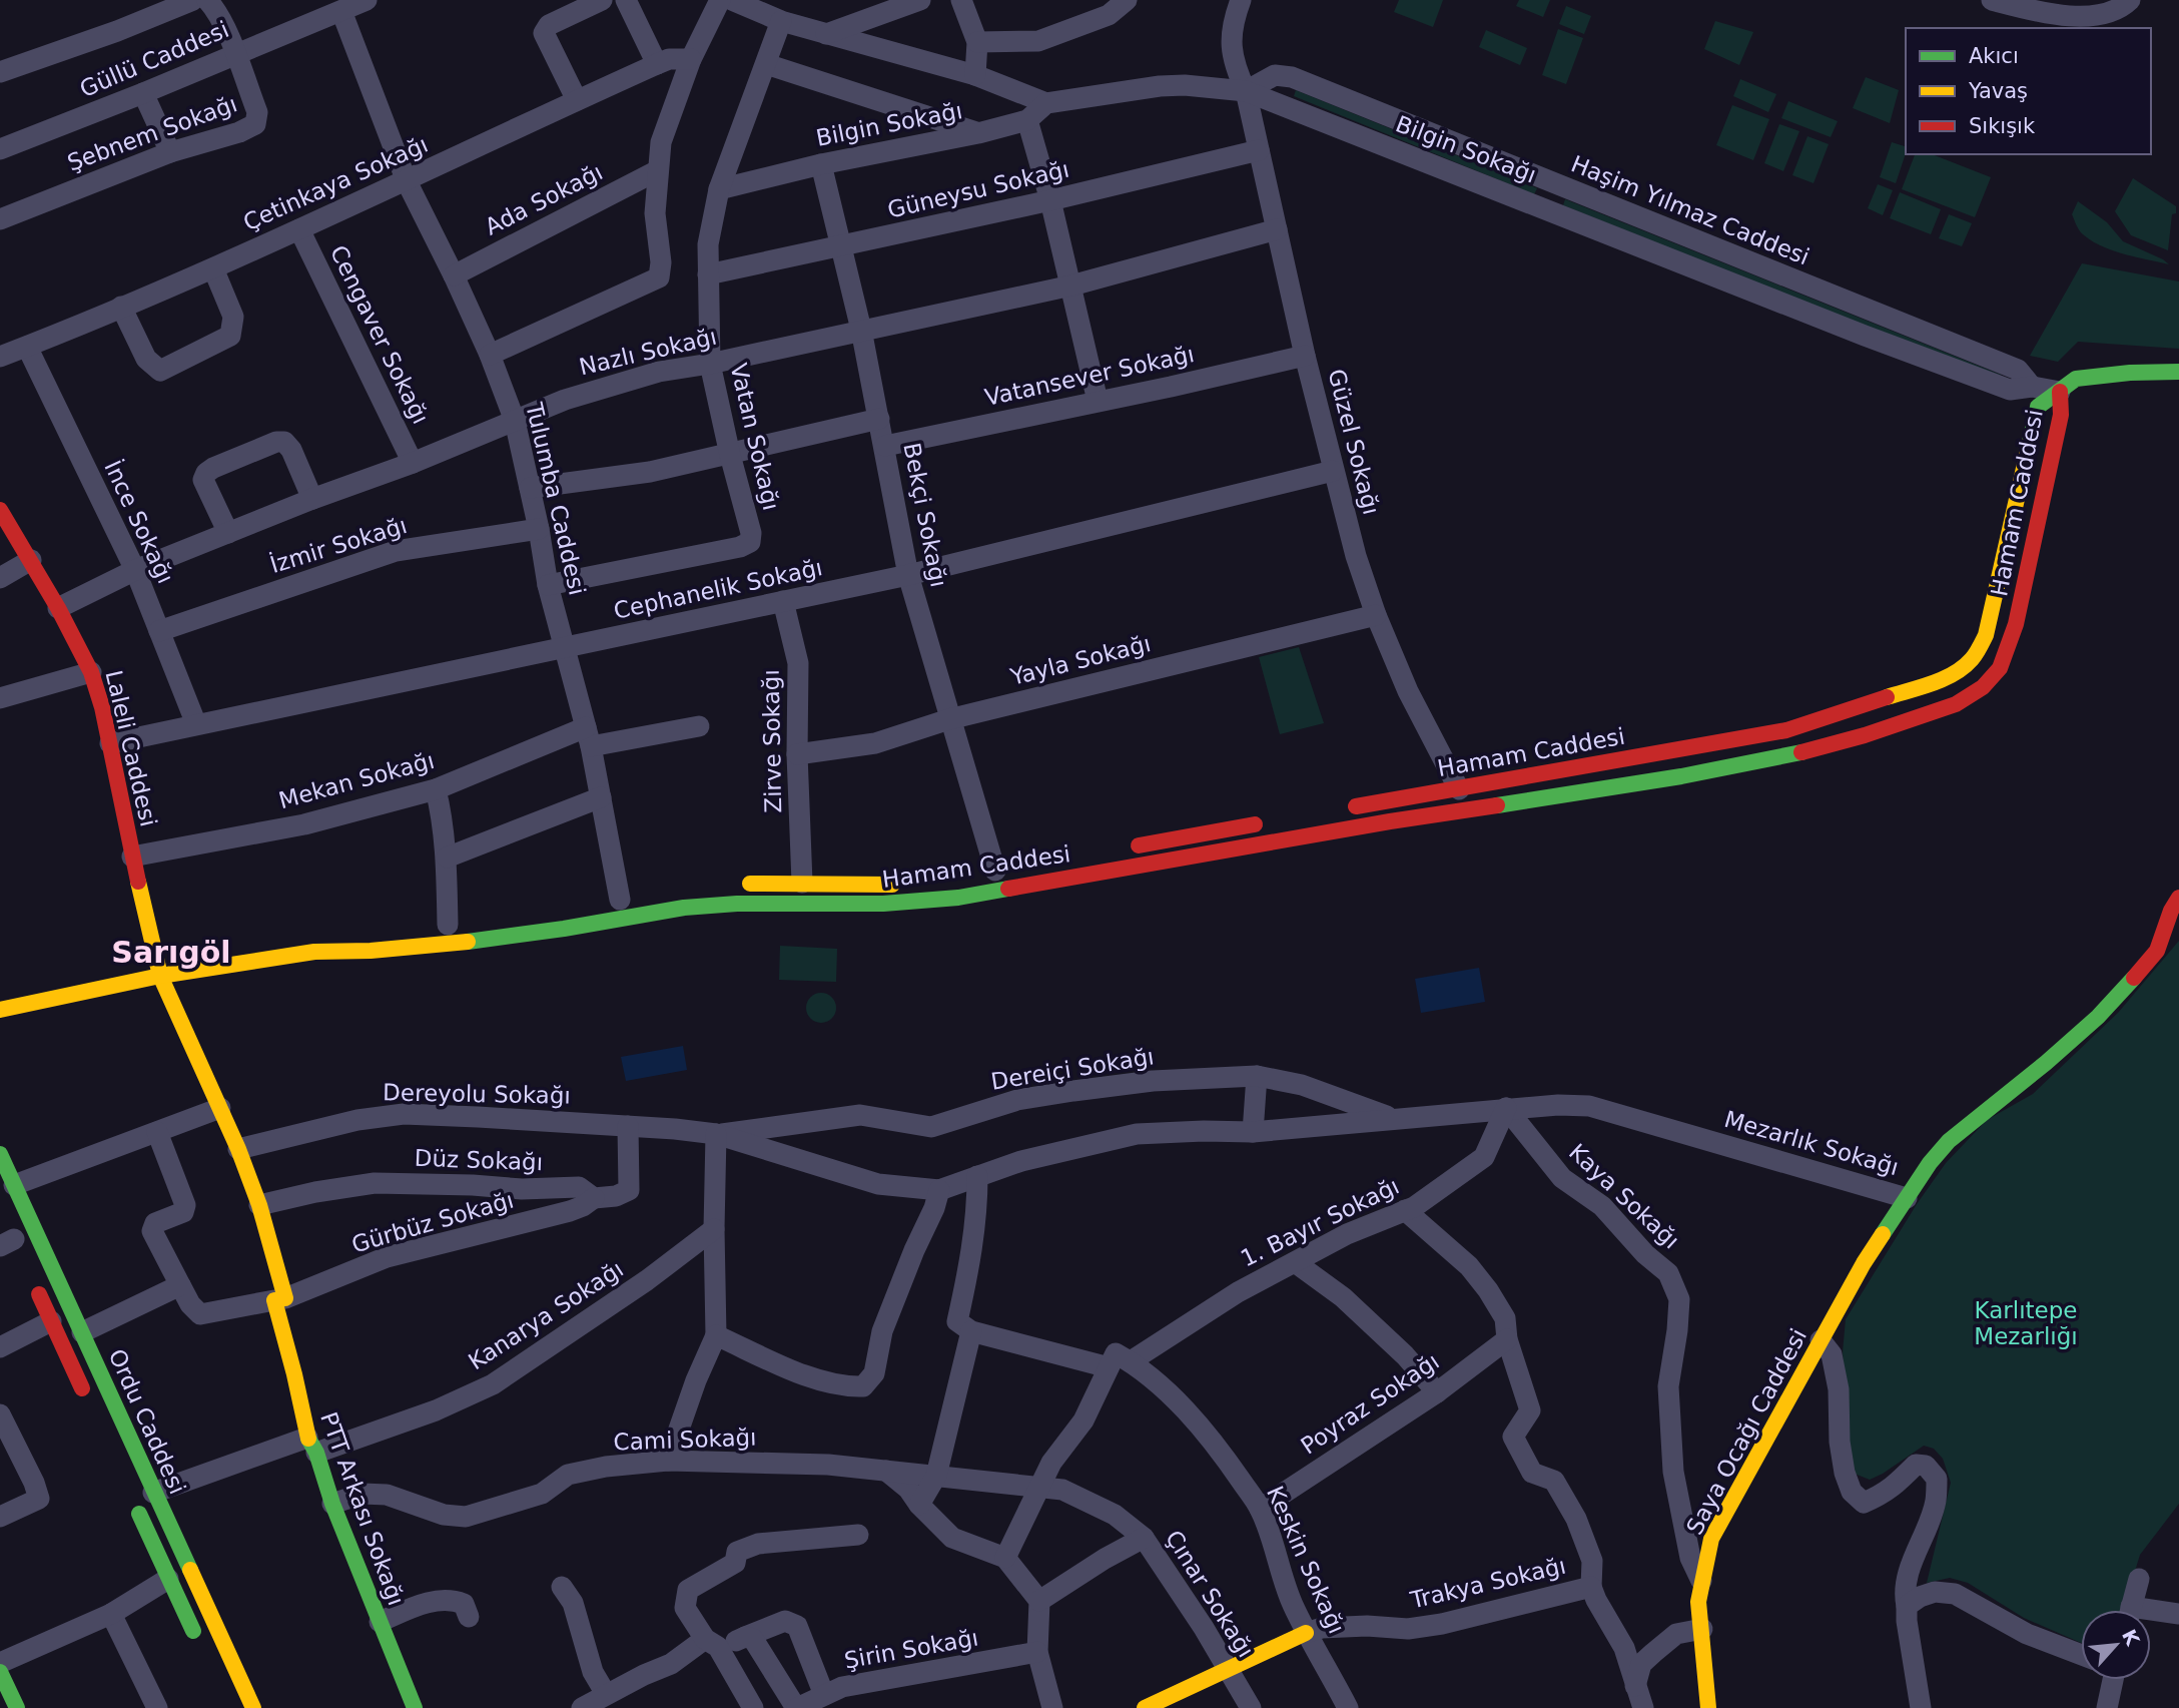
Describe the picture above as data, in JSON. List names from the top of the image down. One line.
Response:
{"streets":{"main road":["Hamam Caddesi","Laleli Caddesi","Mezarlık Sokağı","Ordu Caddesi","Saya Ocağı Caddesi","PTT Arkası Sokağı"],"street":["Güllü Caddesi","Bilgin Sokağı","Şebnem Sokağı","Çetinkaya Sokağı","Güneysu Sokağı","Ada Sokağı","Haşim Yılmaz Caddesi","Cengaver Sokağı","Nazlı Sokağı","Vatansever Sokağı","Vatan Sokağı","Güzel Sokağı","Tulumba Caddesi","Bekçi Sokağı","İnce Sokağı","İzmir Sokağı","Cephanelik Sokağı","Yayla Sokağı","Zirve Sokağı","Mekan Sokağı","Dereiçi Sokağı","Dereyolu Sokağı","Düz Sokağı","Kaya Sokağı","Gürbüz Sokağı","1. Bayır Sokağı","Kanarya Sokağı","Poyraz Sokağı","Cami Sokağı","Keskin Sokağı","Trakya Sokağı","Çınar Sokağı","Şirin Sokağı"]},"crossings":[["Güllü Caddesi","Şebnem Sokağı"],["Güllü Caddesi","Tulumba Caddesi"],["Bilgin Sokağı","Haşim Yılmaz Caddesi"],["Bilgin Sokağı","Vatan Sokağı"],["Bilgin Sokağı","Güzel Sokağı"],["Bilgin Sokağı","Hamam Caddesi"],["Bilgin Sokağı","Bekçi Sokağı"],["Çetinkaya Sokağı","Cengaver Sokağı"],["Çetinkaya Sokağı","Tulumba Caddesi"],["Çetinkaya Sokağı","İnce Sokağı"],["Güneysu Sokağı","Vatan Sokağı"],["Güneysu Sokağı","Güzel Sokağı"],["Güneysu Sokağı","Bekçi Sokağı"],["Ada Sokağı","Tulumba Caddesi"],["Haşim Yılmaz Caddesi","Güzel Sokağı"],["Cengaver Sokağı","Nazlı Sokağı"],["Nazlı Sokağı","Vatan Sokağı"],["Nazlı Sokağı","Güzel Sokağı"],["Nazlı Sokağı","Tulumba Caddesi"],["Nazlı Sokağı","Bekçi Sokağı"],["Nazlı Sokağı","İnce Sokağı"],["Nazlı Sokağı","Laleli Caddesi"],["Vatansever Sokağı","Güzel Sokağı"],["Vatansever Sokağı","Bekçi Sokağı"],["Vatan Sokağı","Tulumba Caddesi"],["Güzel Sokağı","Hamam Caddesi"],["Güzel Sokağı","Cephanelik Sokağı"],["Güzel Sokağı","Yayla Sokağı"],["Tulumba Caddesi","Hamam Caddesi"],["Tulumba Caddesi","İzmir Sokağı"],["Tulumba Caddesi","Cephanelik Sokağı"],["Tulumba Caddesi","Mekan Sokağı"],["Hamam Caddesi","Bekçi Sokağı"],["Hamam Caddesi","Zirve Sokağı"],["Hamam Caddesi","Laleli Caddesi"],["Hamam Caddesi","PTT Arkası Sokağı"],["Bekçi Sokağı","Cephanelik Sokağı"],["Bekçi Sokağı","Yayla Sokağı"],["İnce Sokağı","İzmir Sokağı"],["İnce Sokağı","Cephanelik Sokağı"],["Cephanelik Sokağı","Zirve Sokağı"],["Cephanelik Sokağı","Laleli Caddesi"],["Yayla Sokağı","Zirve Sokağı"],["Laleli Caddesi","Mekan Sokağı"],["Laleli Caddesi","PTT Arkası Sokağı"],["Dereiçi Sokağı","Dereyolu Sokağı"],["Dereiçi Sokağı","Mezarlık Sokağı"],["Dereyolu Sokağı","PTT Arkası Sokağı"],["Mezarlık Sokağı","Kaya Sokağı"],["Mezarlık Sokağı","1. Bayır Sokağı"],["Mezarlık Sokağı","Saya Ocağı Caddesi"],["Düz Sokağı","Gürbüz Sokağı"],["Düz Sokağı","PTT Arkası Sokağı"],["Kaya Sokağı","1. Bayır Sokağı"],["Kaya Sokağı","Saya Ocağı Caddesi"],["Gürbüz Sokağı","PTT Arkası Sokağı"],["1. Bayır Sokağı","Keskin Sokağı"],["Kanarya Sokağı","Ordu Caddesi"],["Kanarya Sokağı","PTT Arkası Sokağı"],["Poyraz Sokağı","Keskin Sokağı"],["Cami Sokağı","PTT Arkası Sokağı"],["Cami Sokağı","Çınar Sokağı"],["Keskin Sokağı","Trakya Sokağı"]],"districts":["Sarıgöl"],"parks":["Karlıtepe Mezarlığı"],"legend":["Akıcı","Yavaş","Sıkışık"],"north":"top right"}
